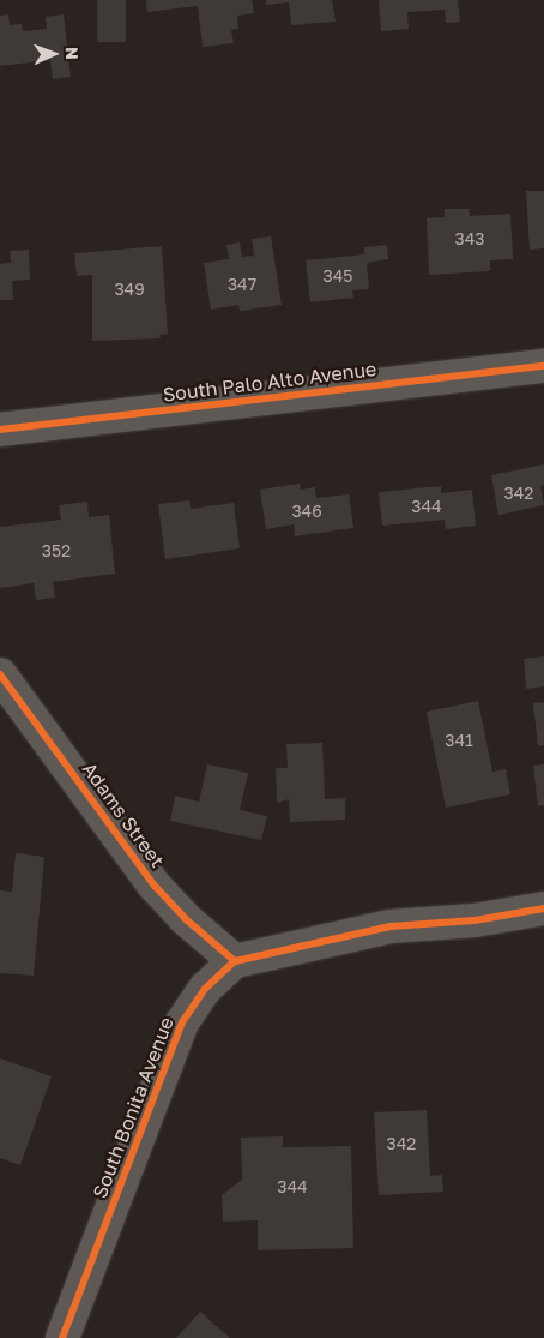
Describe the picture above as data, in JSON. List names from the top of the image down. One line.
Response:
{"streets":{"street":["South Palo Alto Avenue","Adams Street","South Bonita Avenue"]},"crossings":[["Adams Street","South Bonita Avenue"]],"house_numbers":["343","345","347","349","342","344","346","352","341","342","344"],"north":"right"}
